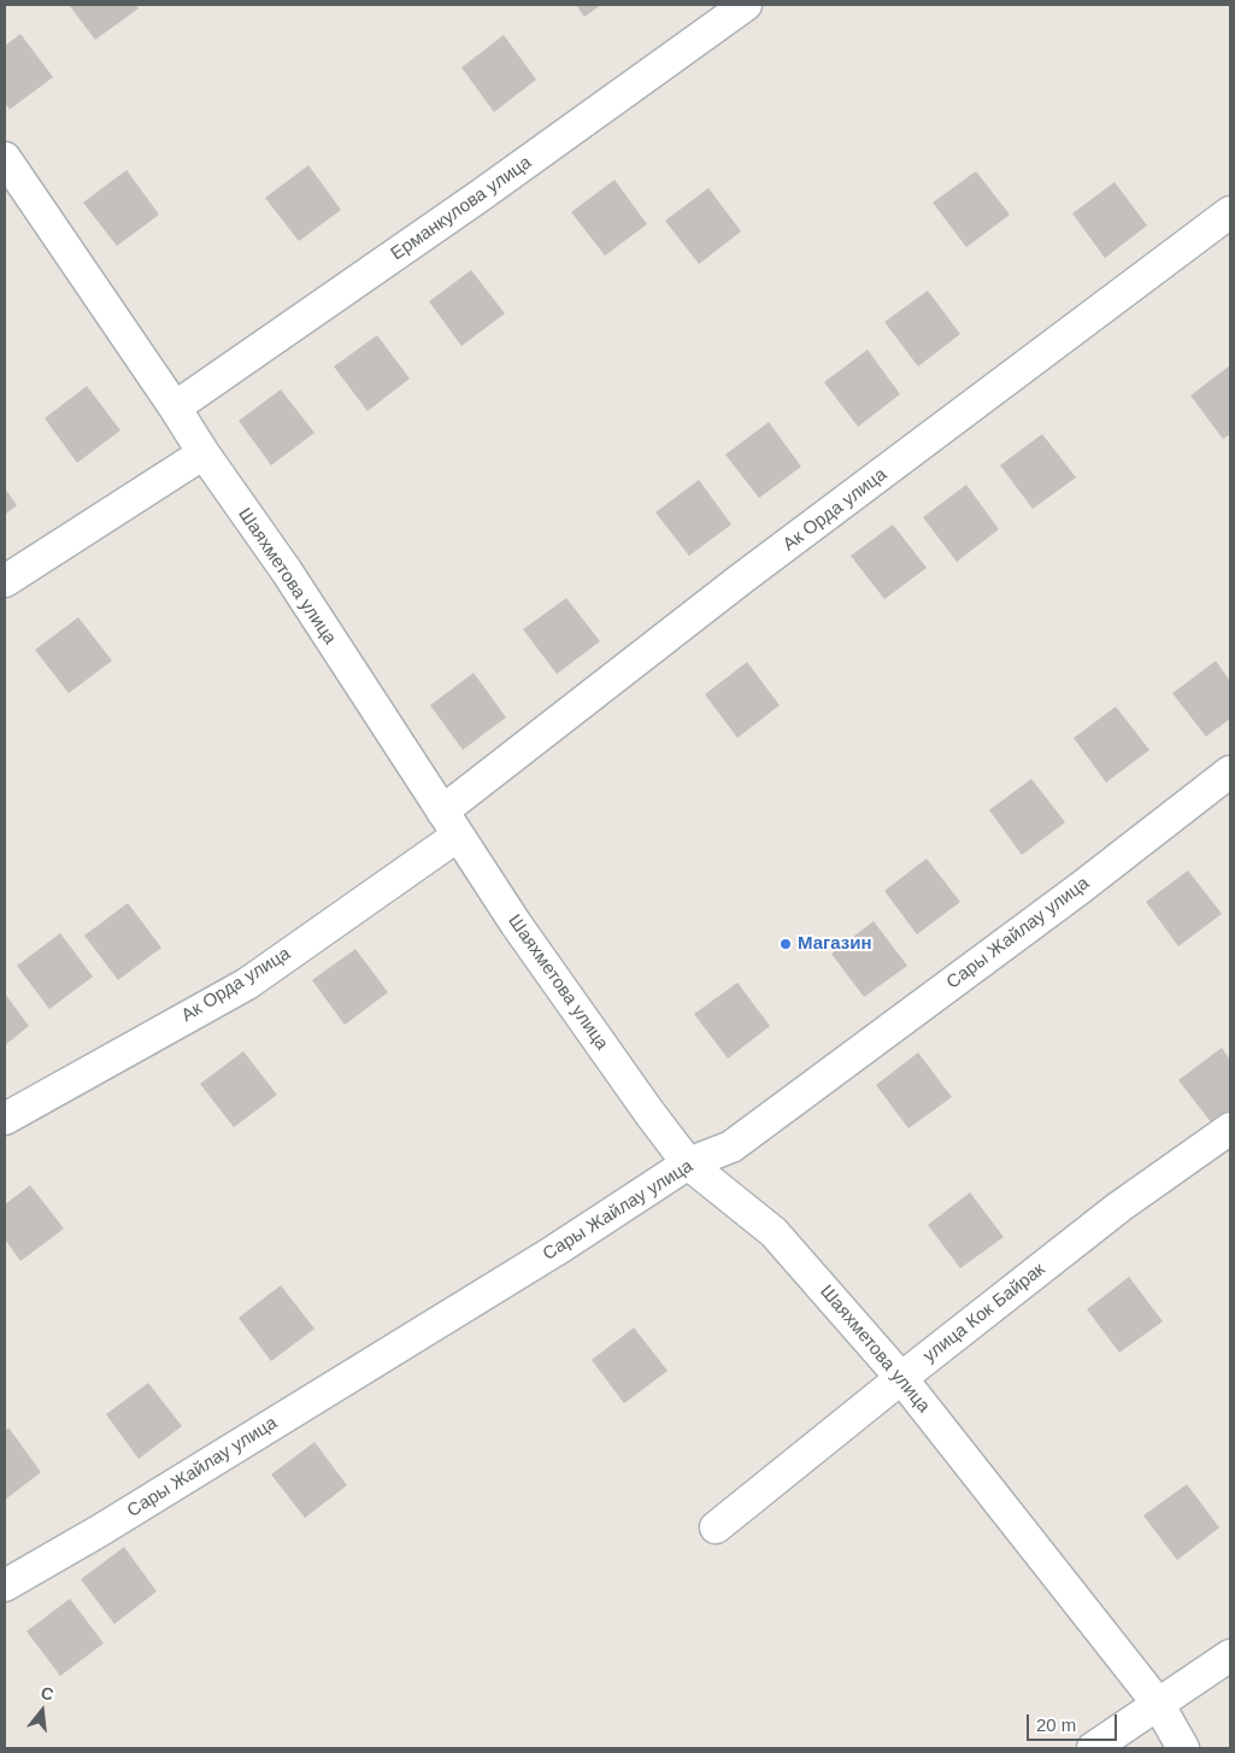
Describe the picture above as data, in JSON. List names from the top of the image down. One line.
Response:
{"streets":{"street":["Ерманкулова улица","Ак Орда улица","Шаяхметова улица","Сары Жайлау улица","улица Кок Байрак"]},"crossings":[["Ерманкулова улица","Шаяхметова улица"],["Ак Орда улица","Шаяхметова улица"],["Шаяхметова улица","Сары Жайлау улица"],["Шаяхметова улица","улица Кок Байрак"]],"places":["Магазин"],"scale_bar":"20 m","north":"top"}
